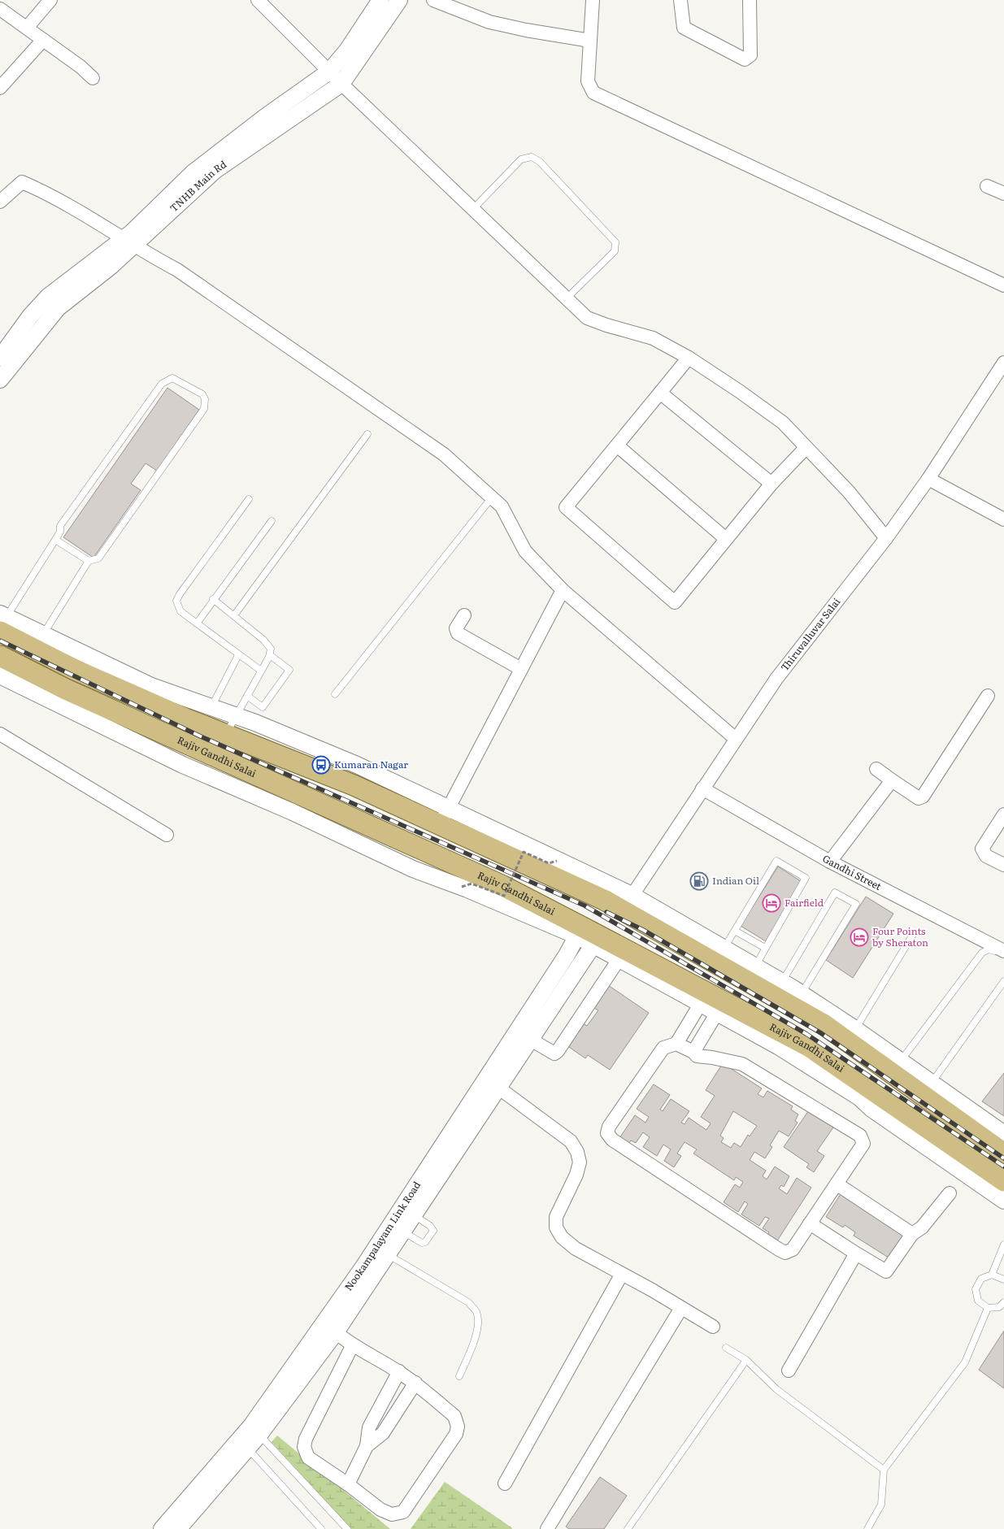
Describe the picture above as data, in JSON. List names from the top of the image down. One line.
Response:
{"streets":{"main road":["Rajiv Gandhi Salai"],"street":["TNHB Main Rd","Thiruvalluvar Salai","Gandhi Street","Nookampalayam Link Road"]},"crossings":[["Thiruvalluvar Salai","Gandhi Street"],["Rajiv Gandhi Salai","Nookampalayam Link Road"]],"places":{"bus stop":["Kumaran Nagar"],"fuel station":["Indian Oil"],"hotel":["Fairfield","Four Points by Sheraton"]}}
